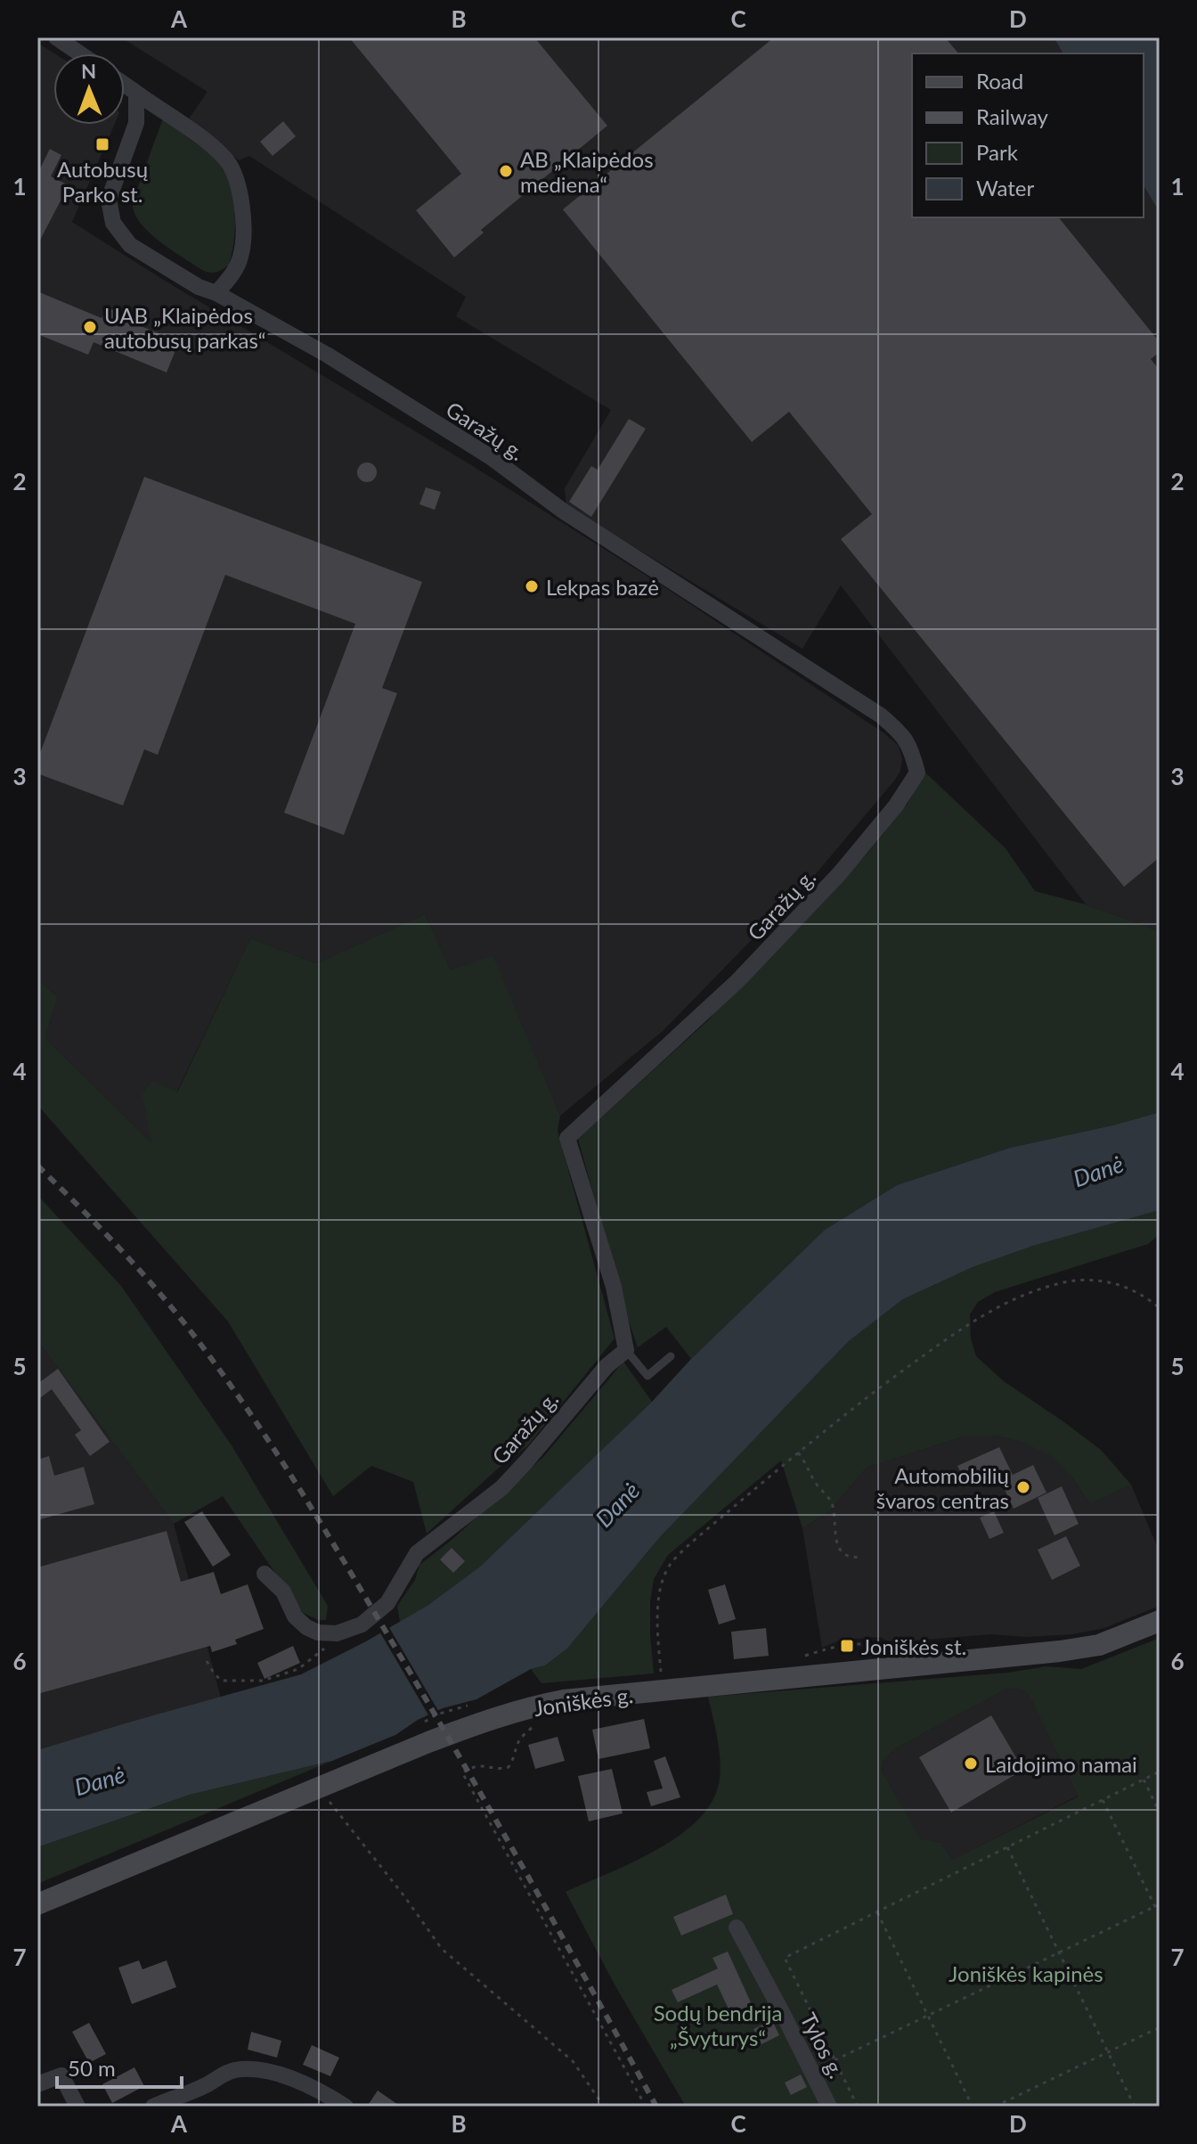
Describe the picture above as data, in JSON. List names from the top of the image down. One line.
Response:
{"streets":{"main road":["Joniškės g."],"street":["Garažų g.","Tylos g."]},"water":["Danė"],"parks":["Joniškės kapinės","Sodų bendrija „Švyturys“"],"places":{"transit":["Autobusų Parko st.","Joniškės st."],"other":["AB „Klaipėdos mediena“","UAB „Klaipėdos autobusų parkas“","Lekpas bazė","Automobilių švaros centras","Laidojimo namai"]},"legend":["Road","Railway","Park","Water"],"scale_bar":"50 m","north":"top","grid":{"columns":["A","B","C","D"],"rows":["1","2","3","4","5","6","7"]}}
